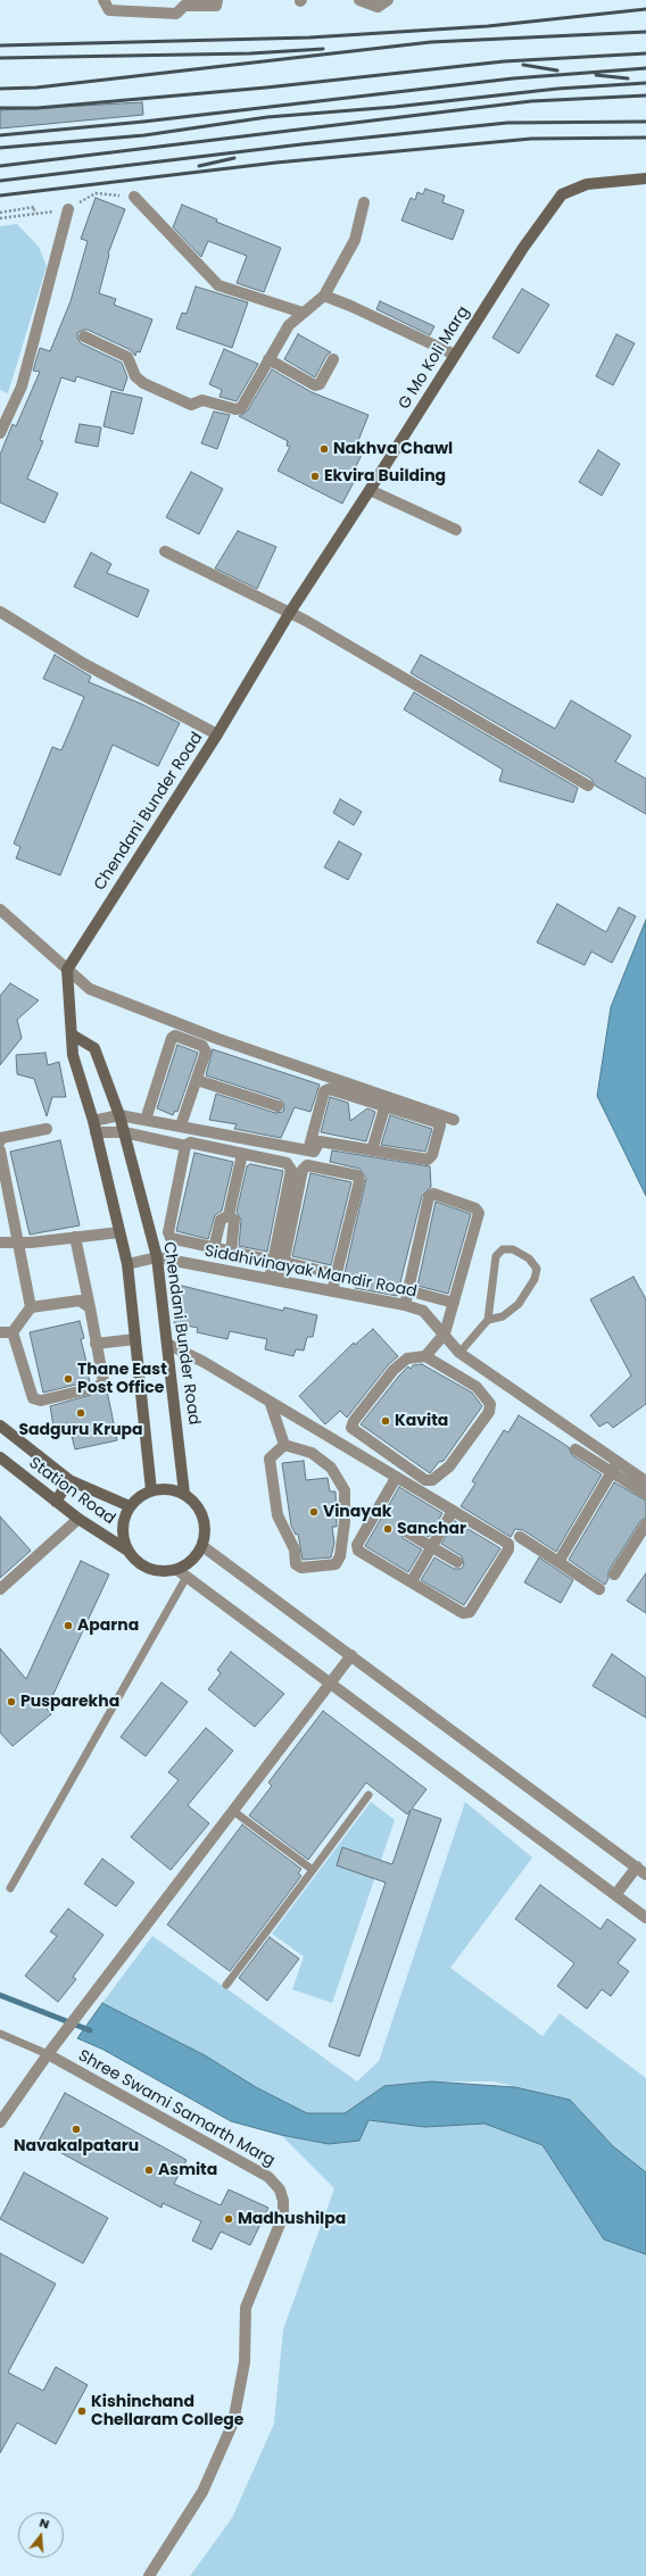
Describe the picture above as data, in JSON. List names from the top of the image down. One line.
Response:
{"streets":{"main road":["G Mo Koli Marg","Chendani Bunder Road","Station Road"],"street":["Siddhivinayak Mandir Road","Shree Swami Samarth Marg"]},"crossings":[["G Mo Koli Marg","Chendani Bunder Road"],["Chendani Bunder Road","Siddhivinayak Mandir Road"],["Chendani Bunder Road","Station Road"]],"places":["Nakhva Chawl","Ekvira Building","Thane East Post Office","Sadguru Krupa","Kavita","Vinayak","Sanchar","Aparna","Pusparekha","Navakalpataru","Asmita","Madhushilpa","Kishinchand Chellaram College"],"north":"top"}
